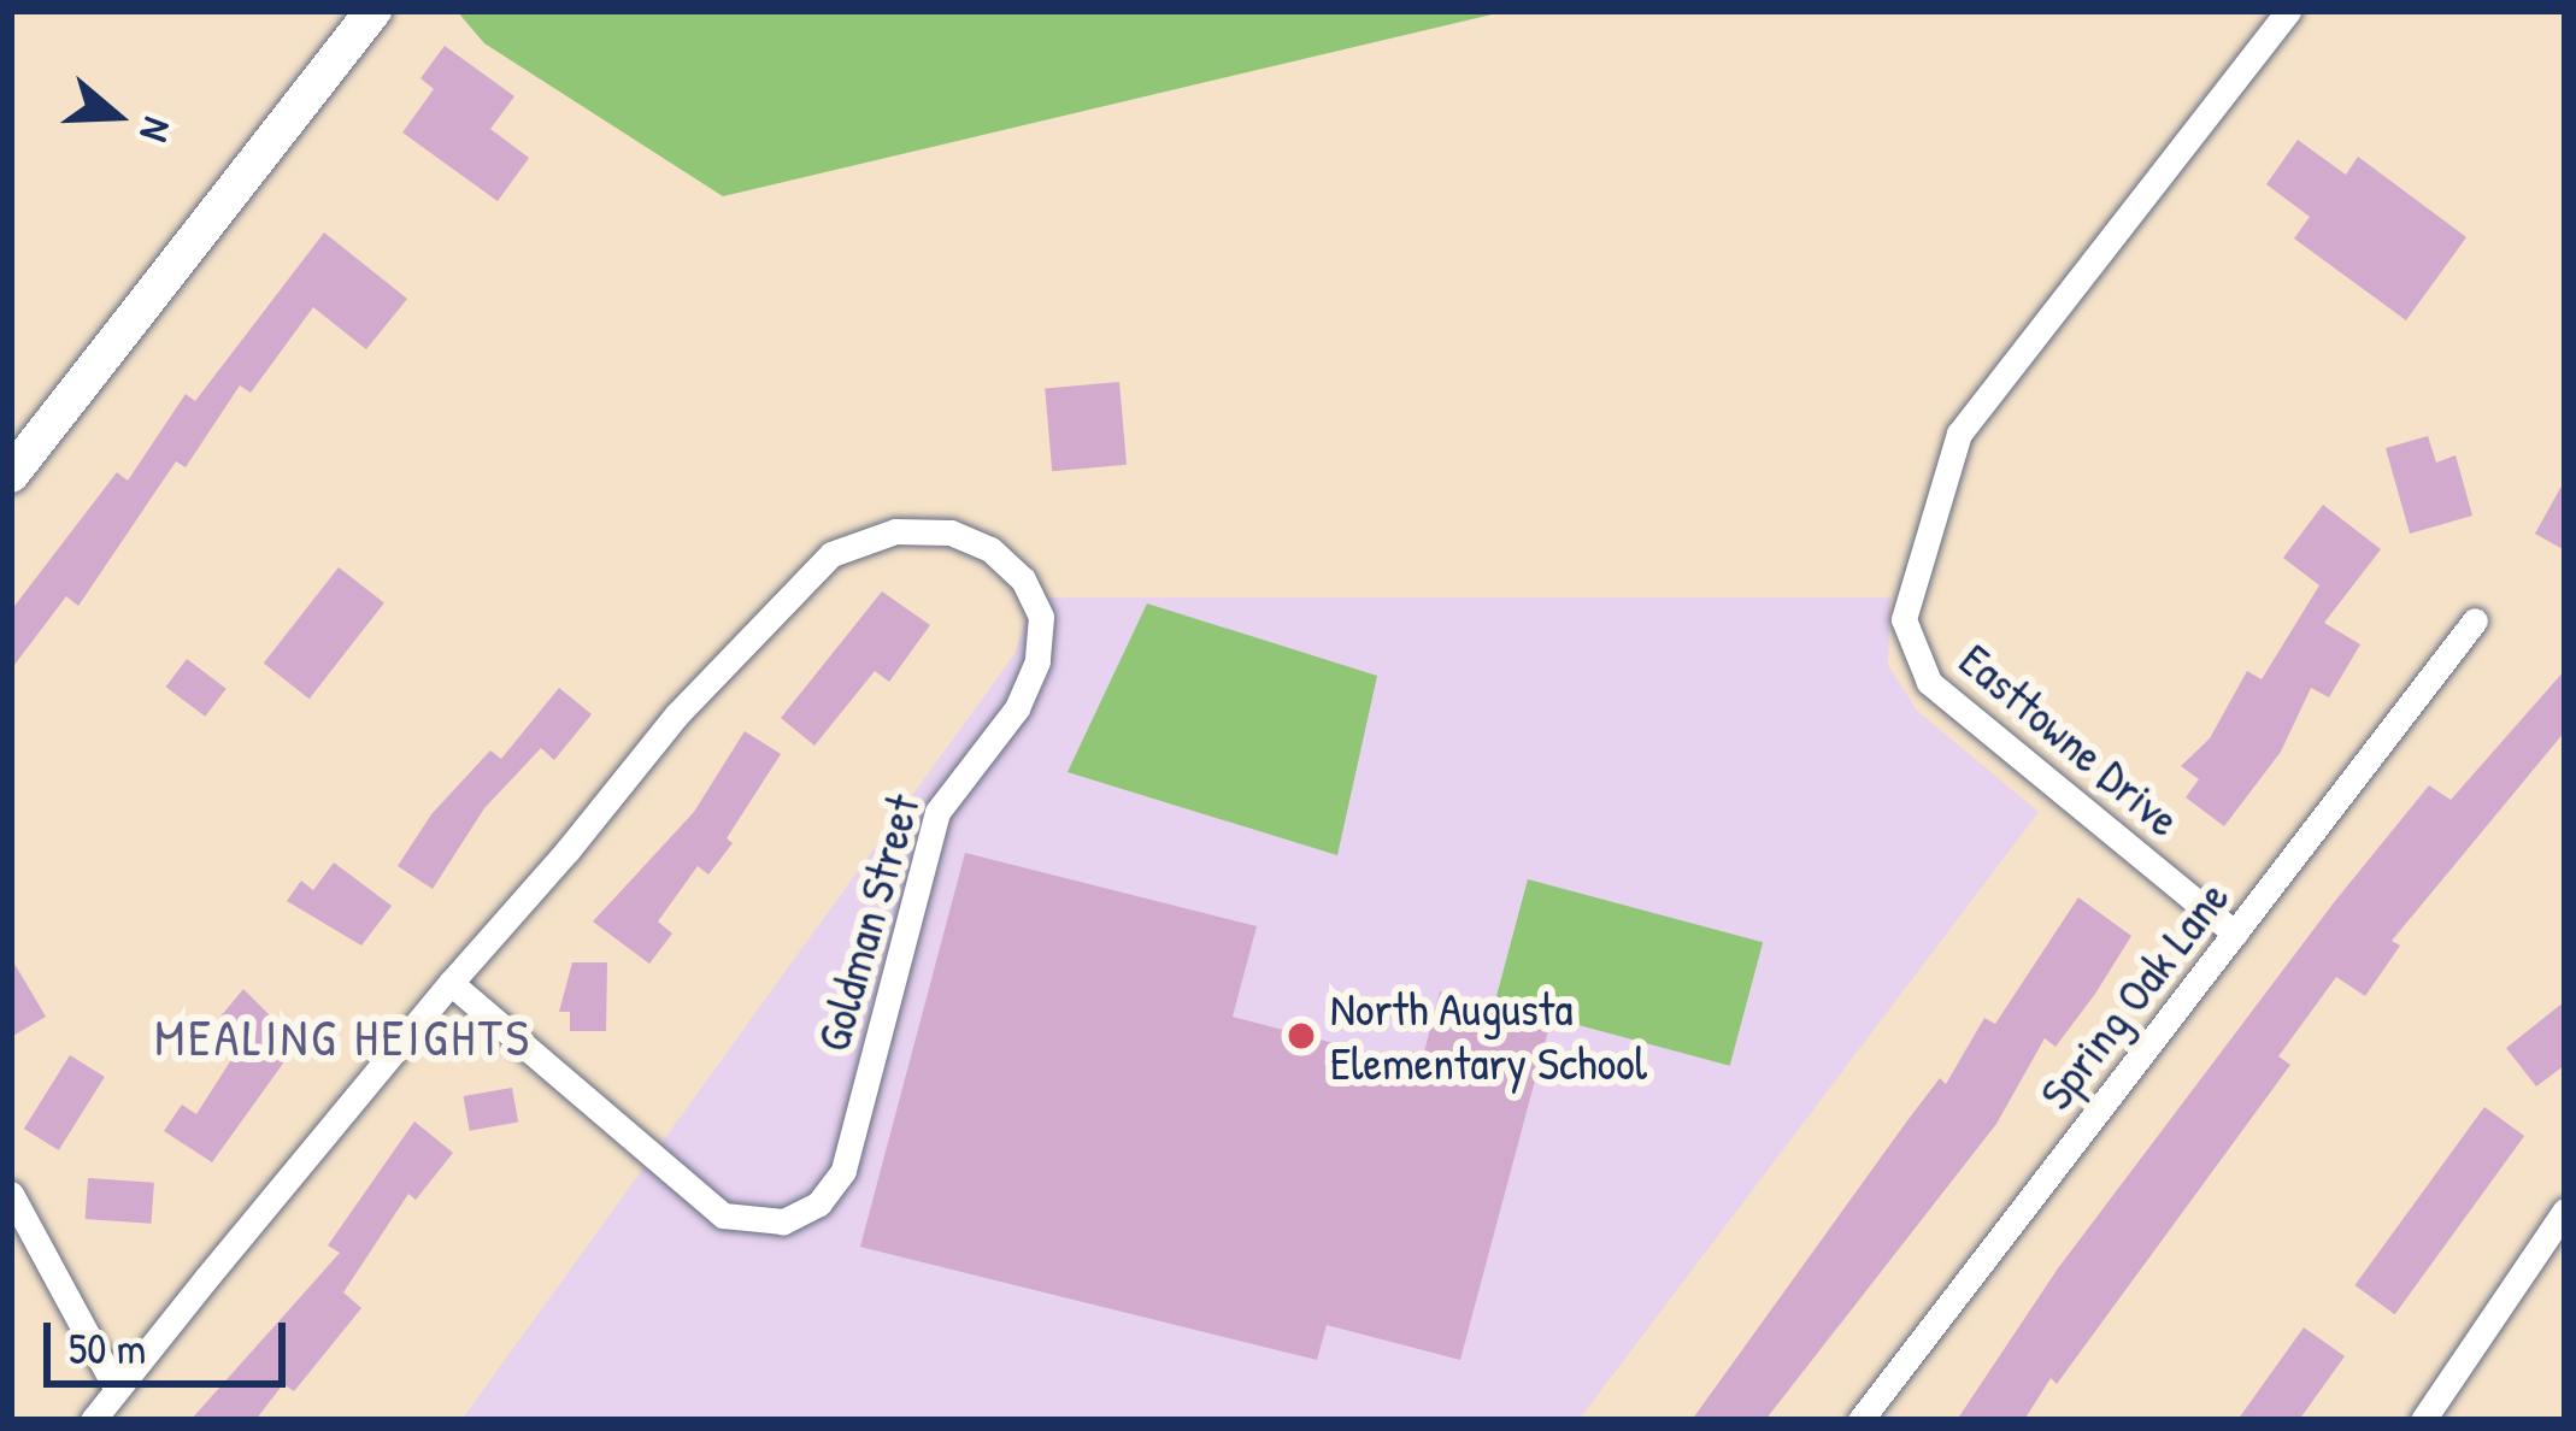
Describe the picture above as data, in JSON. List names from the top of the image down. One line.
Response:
{"streets":{"street":["Easttowne Drive","Goldman Street","Spring Oak Lane"]},"crossings":[["Easttowne Drive","Spring Oak Lane"]],"districts":["MEALING HEIGHTS"],"places":["North Augusta Elementary School"],"scale_bar":"50 m","north":"right"}
